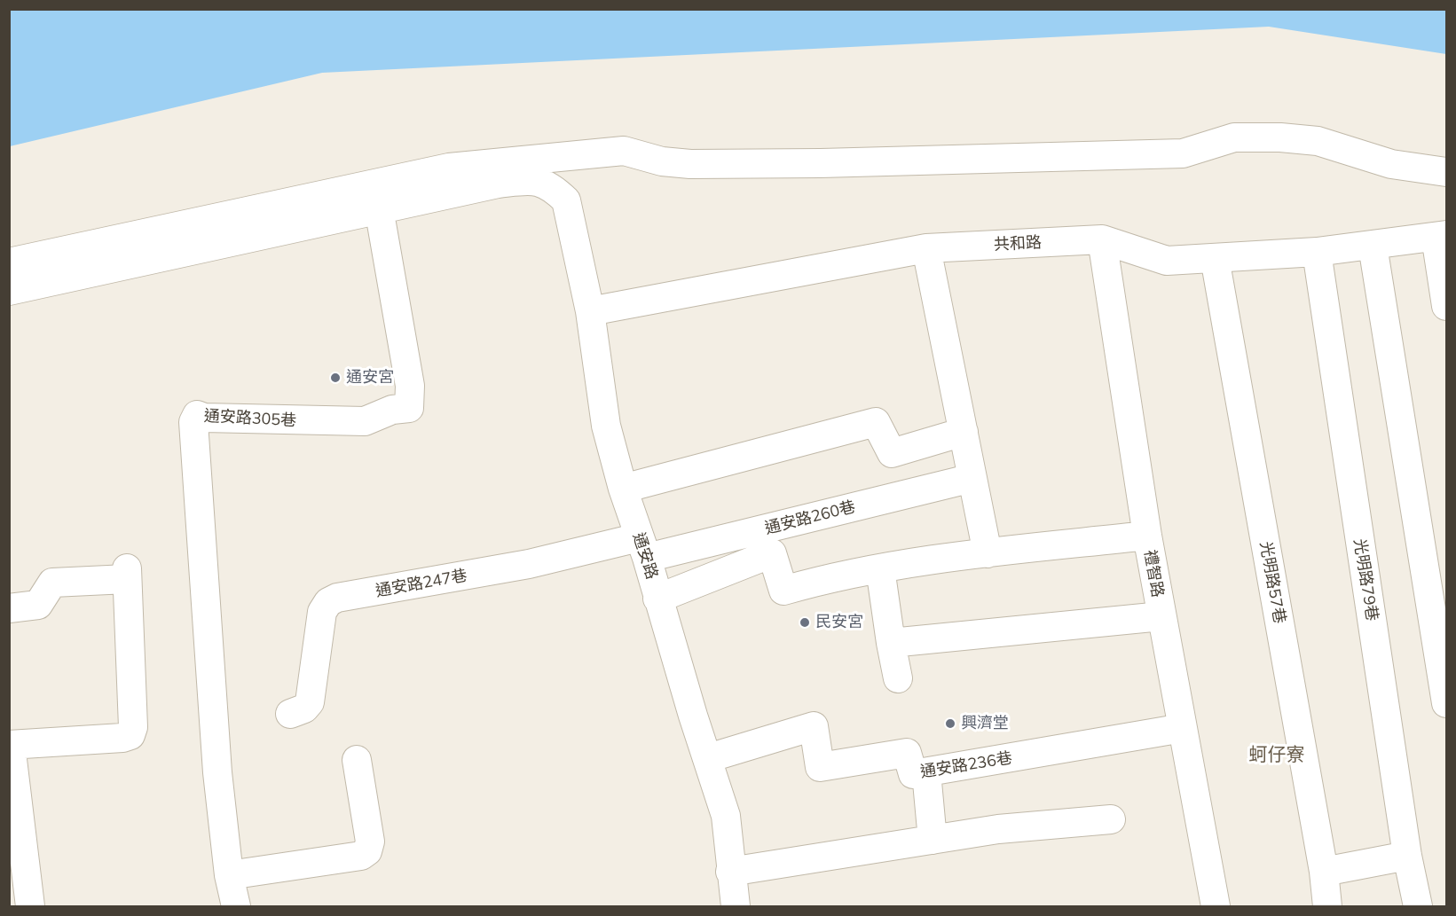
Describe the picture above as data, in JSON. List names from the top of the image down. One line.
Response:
{"streets":{"street":["共和路","通安路305巷","通安路260巷","通安路","禮智路","光明路79巷","光明路57巷","通安路247巷","通安路236巷"]},"crossings":[["共和路","通安路"],["共和路","禮智路"],["共和路","光明路79巷"],["共和路","光明路57巷"],["通安路305巷","通安路"],["通安路260巷","通安路"],["通安路260巷","通安路247巷"],["通安路","通安路247巷"],["通安路","通安路236巷"],["禮智路","通安路236巷"]],"districts":["蚵仔寮"],"places":["通安宮","民安宮","興濟堂"]}
